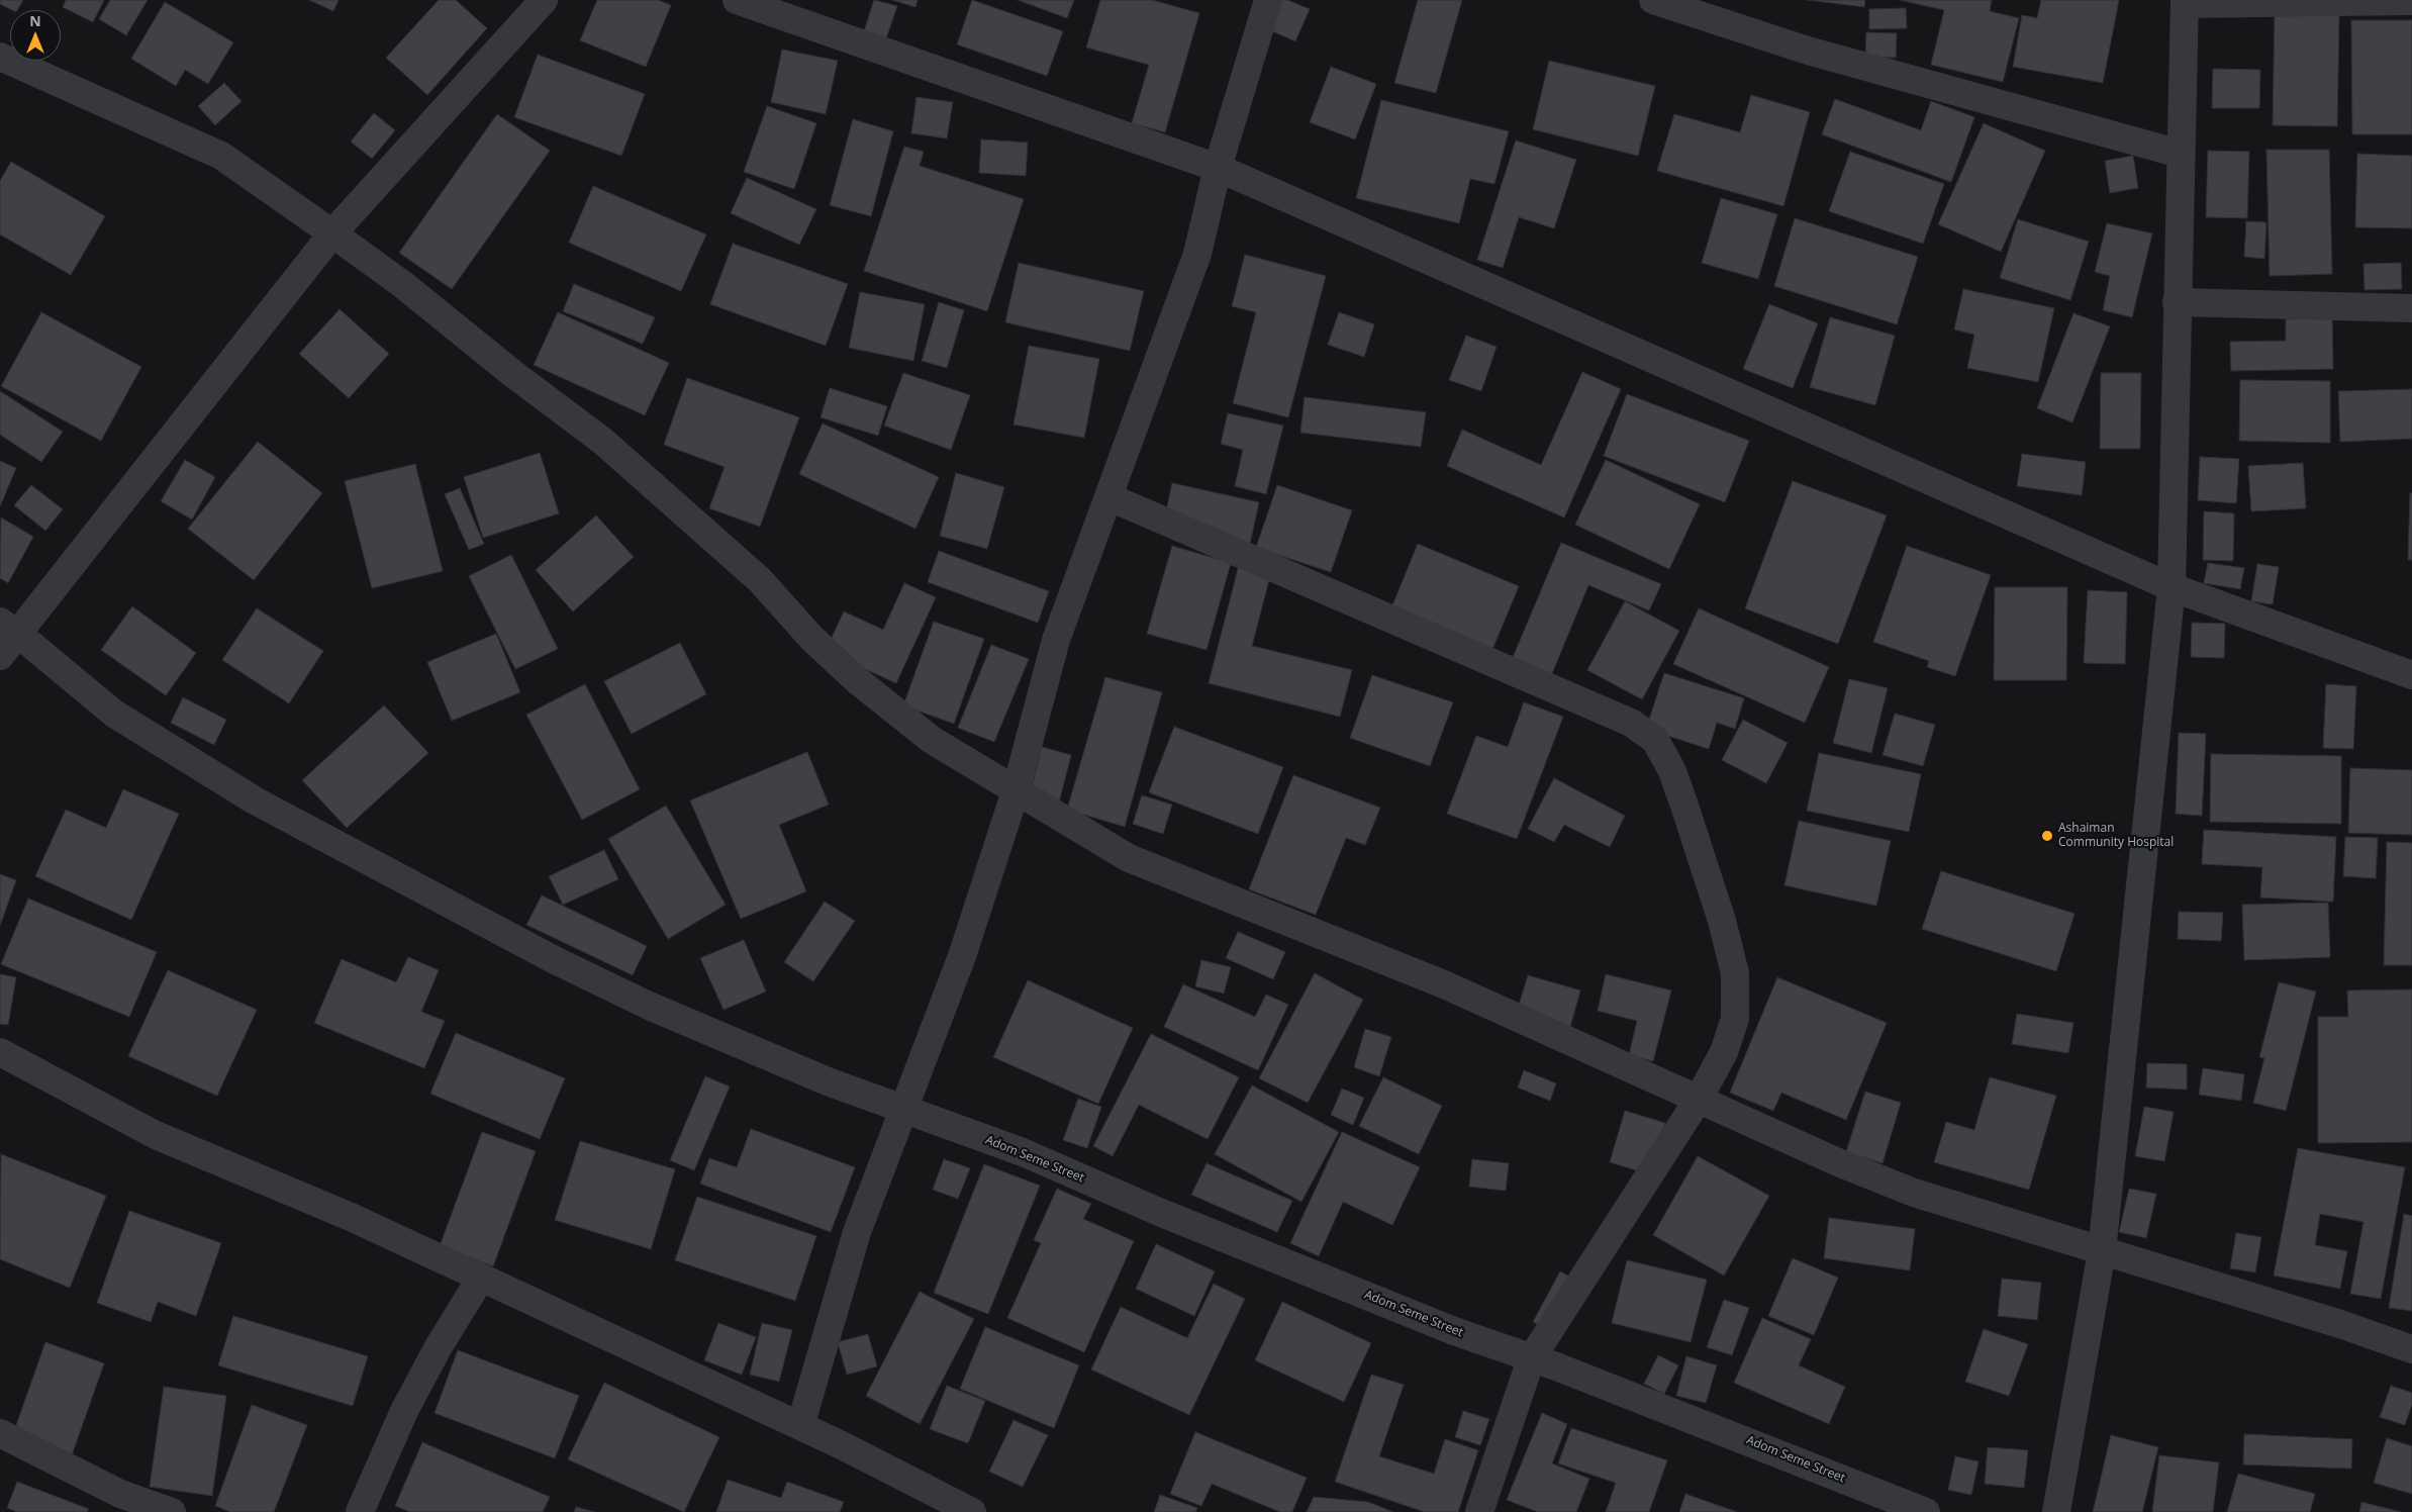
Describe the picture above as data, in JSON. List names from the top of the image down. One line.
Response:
{"streets":{"street":["Adom Seme Street"]},"places":["Ashaiman Community Hospital"],"north":"top"}
